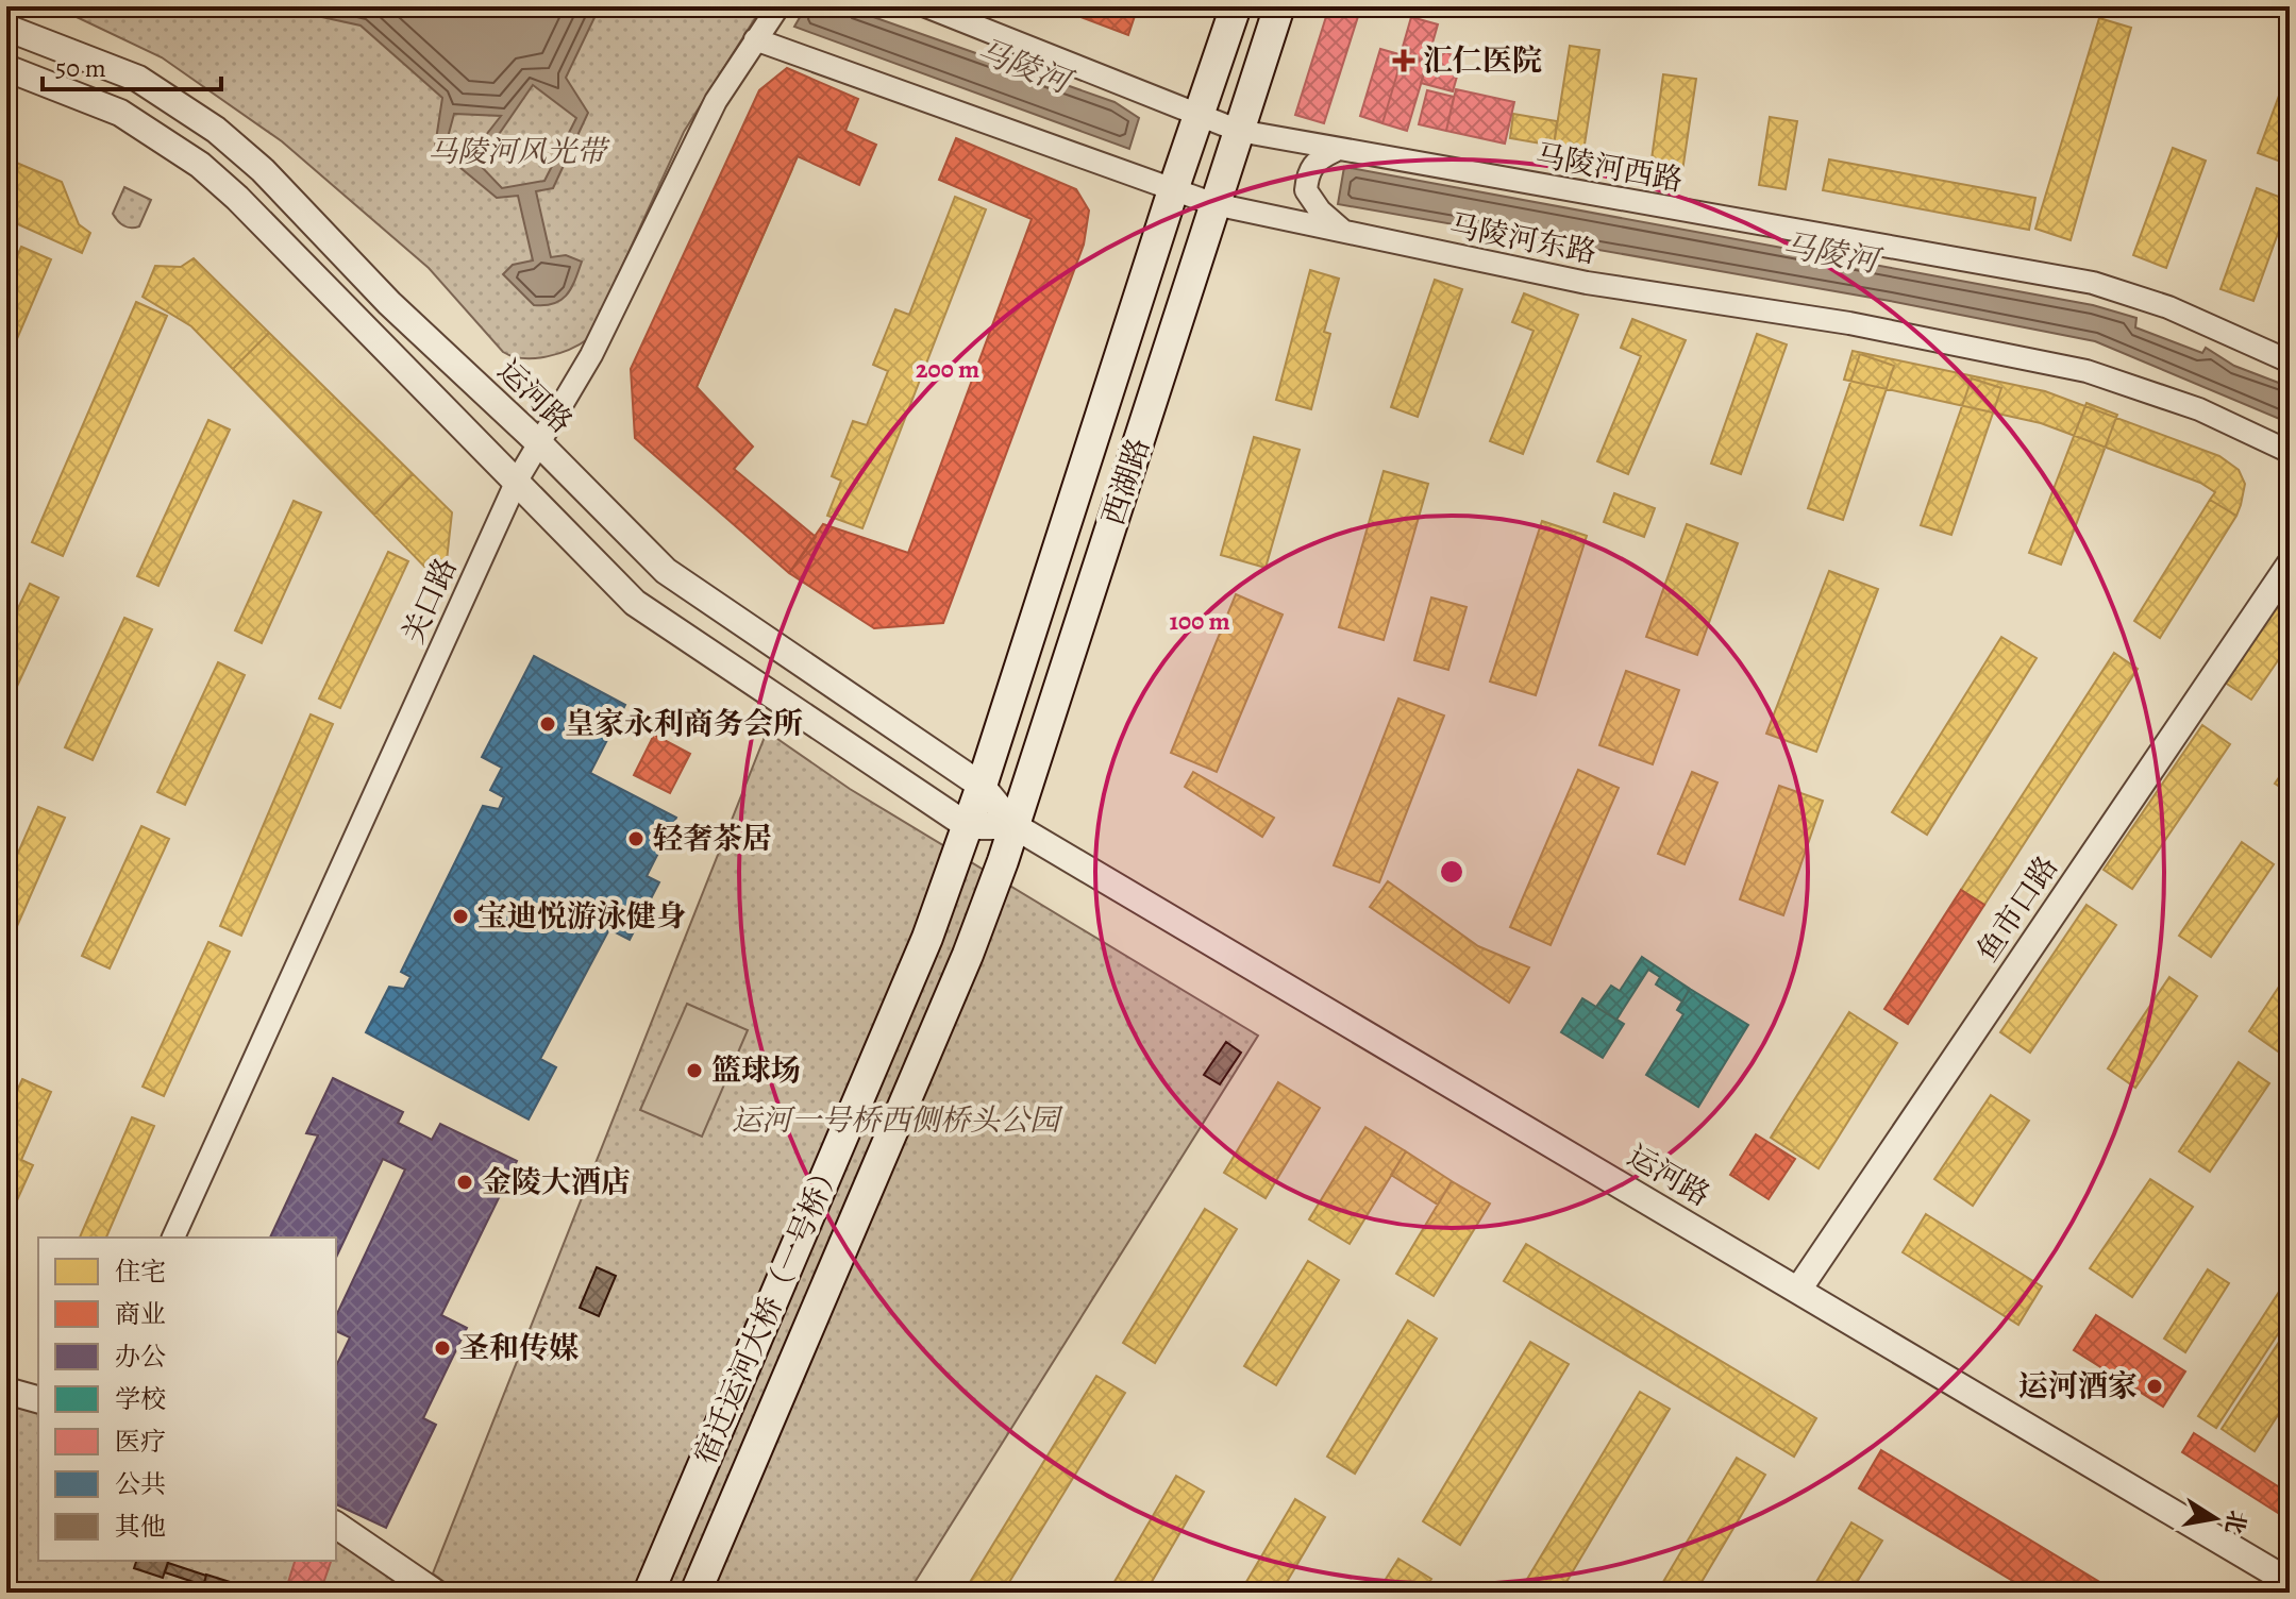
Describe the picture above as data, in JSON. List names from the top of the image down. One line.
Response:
{"streets":{"main road":["西湖路","宿迁运河大桥（一号桥）"],"street":["马陵河西路","马陵河东路","运河路","关口路","鱼市口路"]},"crossings":[["马陵河西路","西湖路"],["马陵河东路","西湖路"],["马陵河东路","关口路"],["运河路","西湖路"],["运河路","关口路"],["运河路","鱼市口路"],["西湖路","宿迁运河大桥（一号桥）"]],"water":["马陵河"],"parks":["马陵河风光带","运河一号桥西侧桥头公园"],"places":{"health":["汇仁医院"],"other":["皇家永利商务会所","轻奢茶居","宝迪悦游泳健身","篮球场","金陵大酒店","圣和传媒","运河酒家"]},"legend":["住宅","商业","办公","学校","医疗","公共","其他"],"scale_bar":"50 m","north":"right","rings":["200 m","100 m"]}
